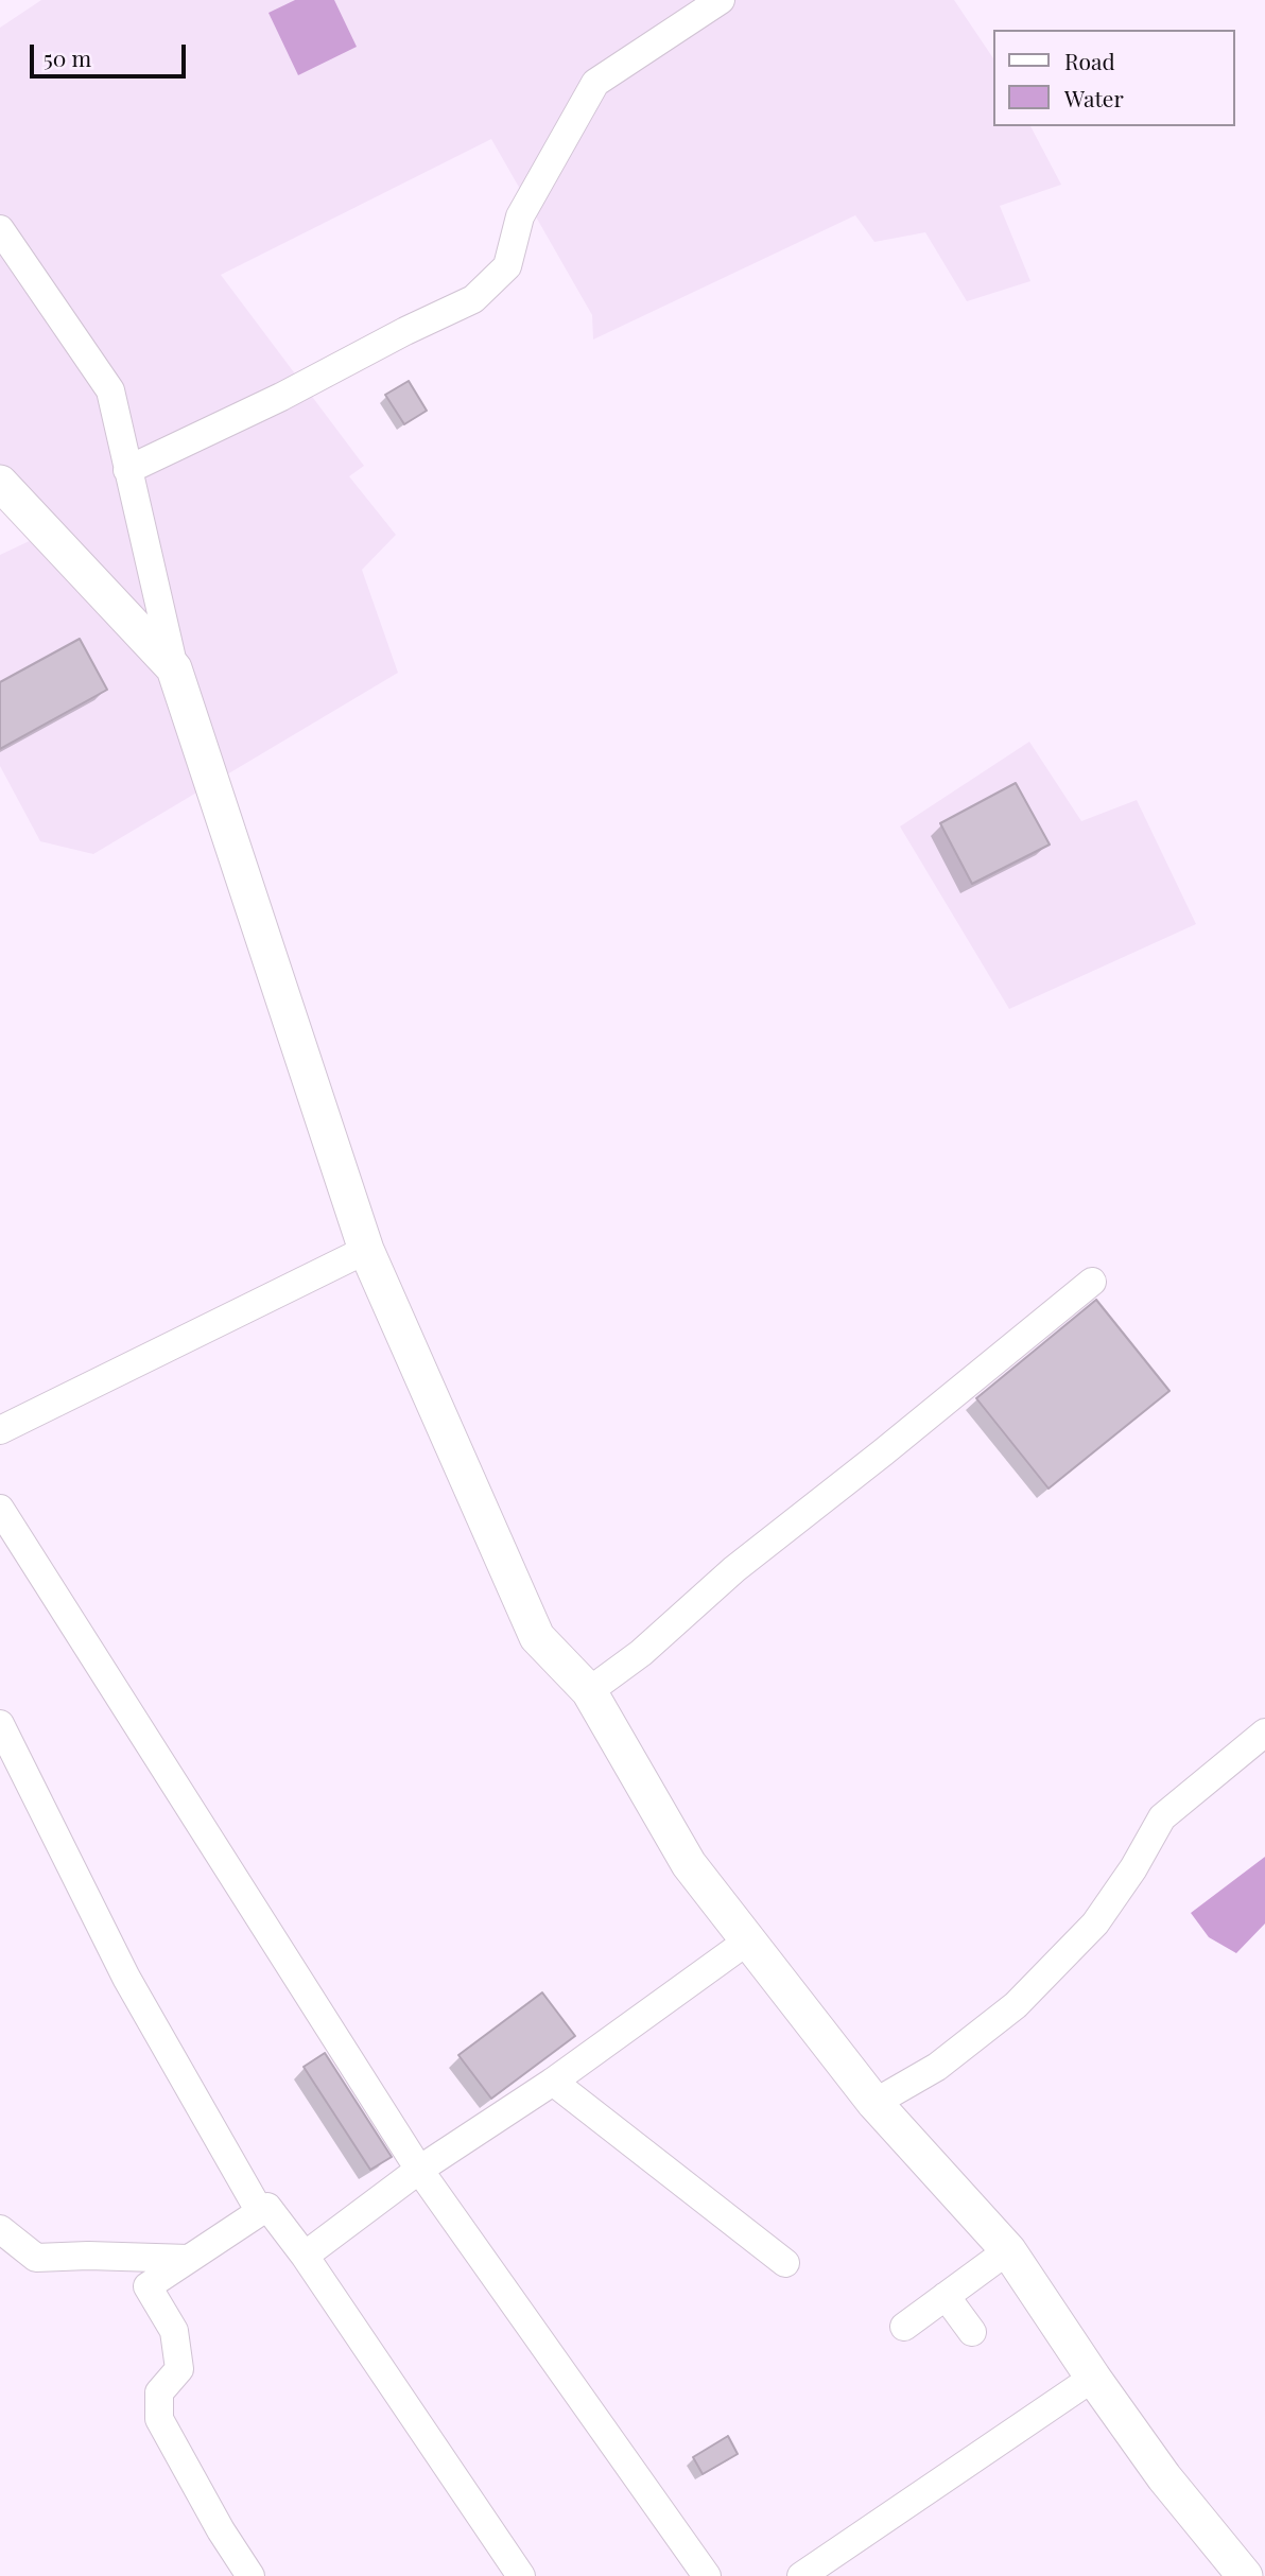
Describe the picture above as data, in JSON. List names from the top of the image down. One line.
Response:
{"legend":["Road","Water"],"scale_bar":"50 m"}
